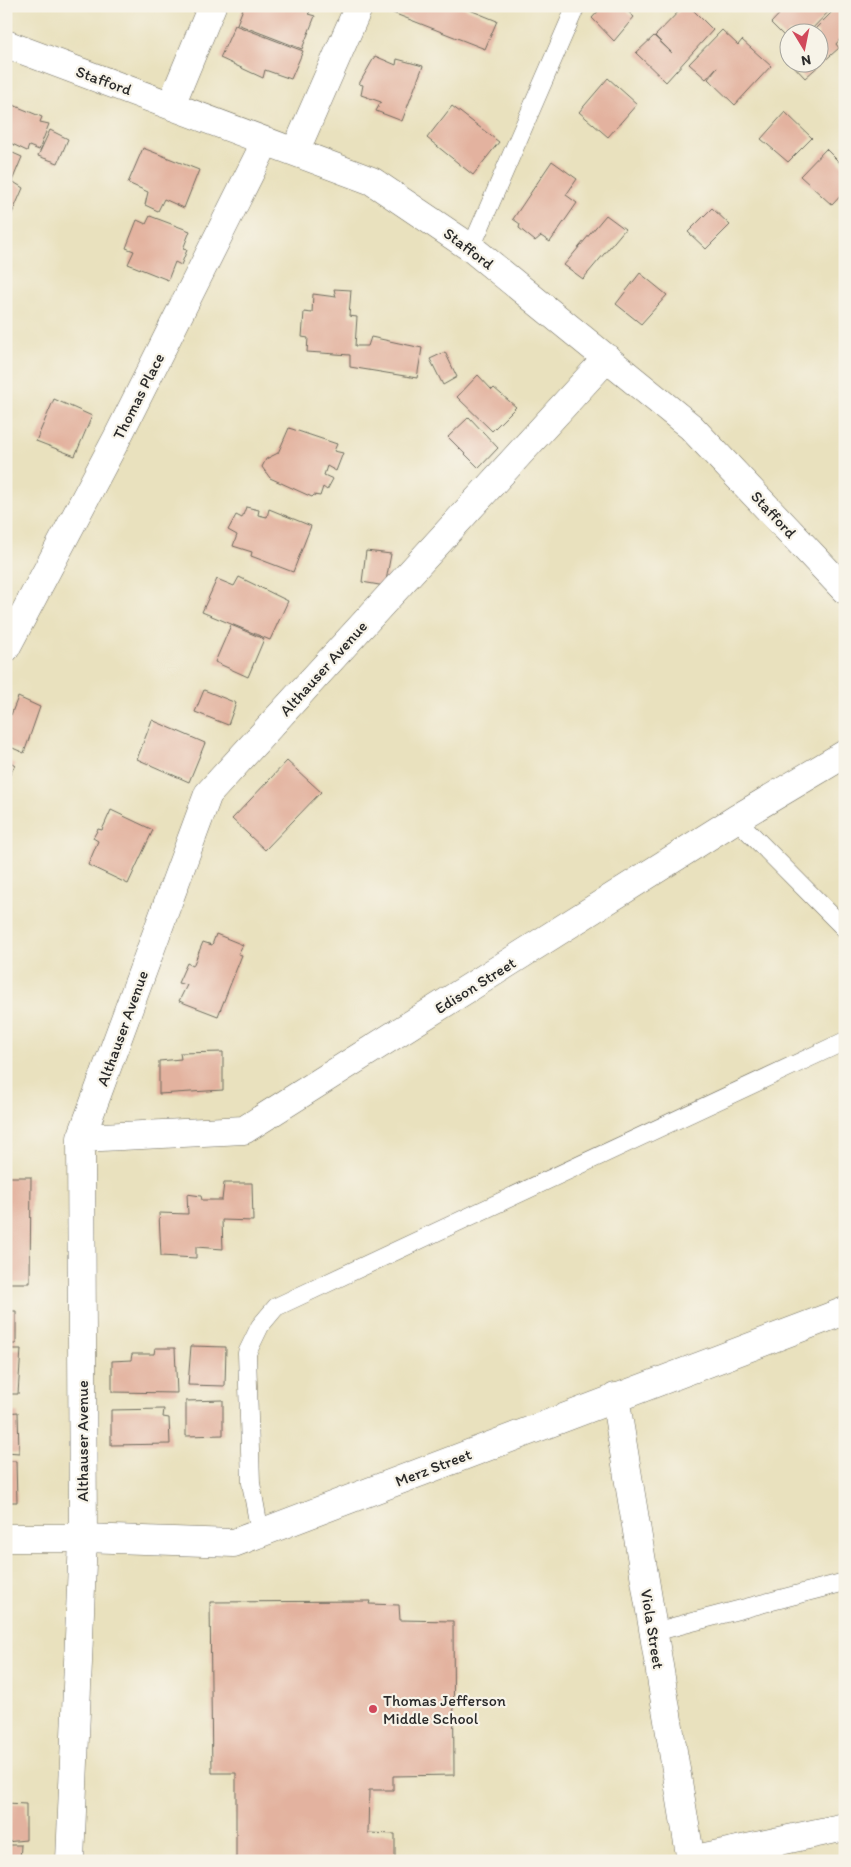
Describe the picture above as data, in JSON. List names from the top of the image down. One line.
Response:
{"streets":{"street":["Stafford","Thomas Place","Althauser Avenue","Edison Street","Merz Street","Viola Street"]},"crossings":[["Stafford","Thomas Place"],["Stafford","Althauser Avenue"],["Althauser Avenue","Edison Street"],["Althauser Avenue","Merz Street"],["Merz Street","Viola Street"]],"places":["Thomas Jefferson Middle School"],"north":"bottom"}
